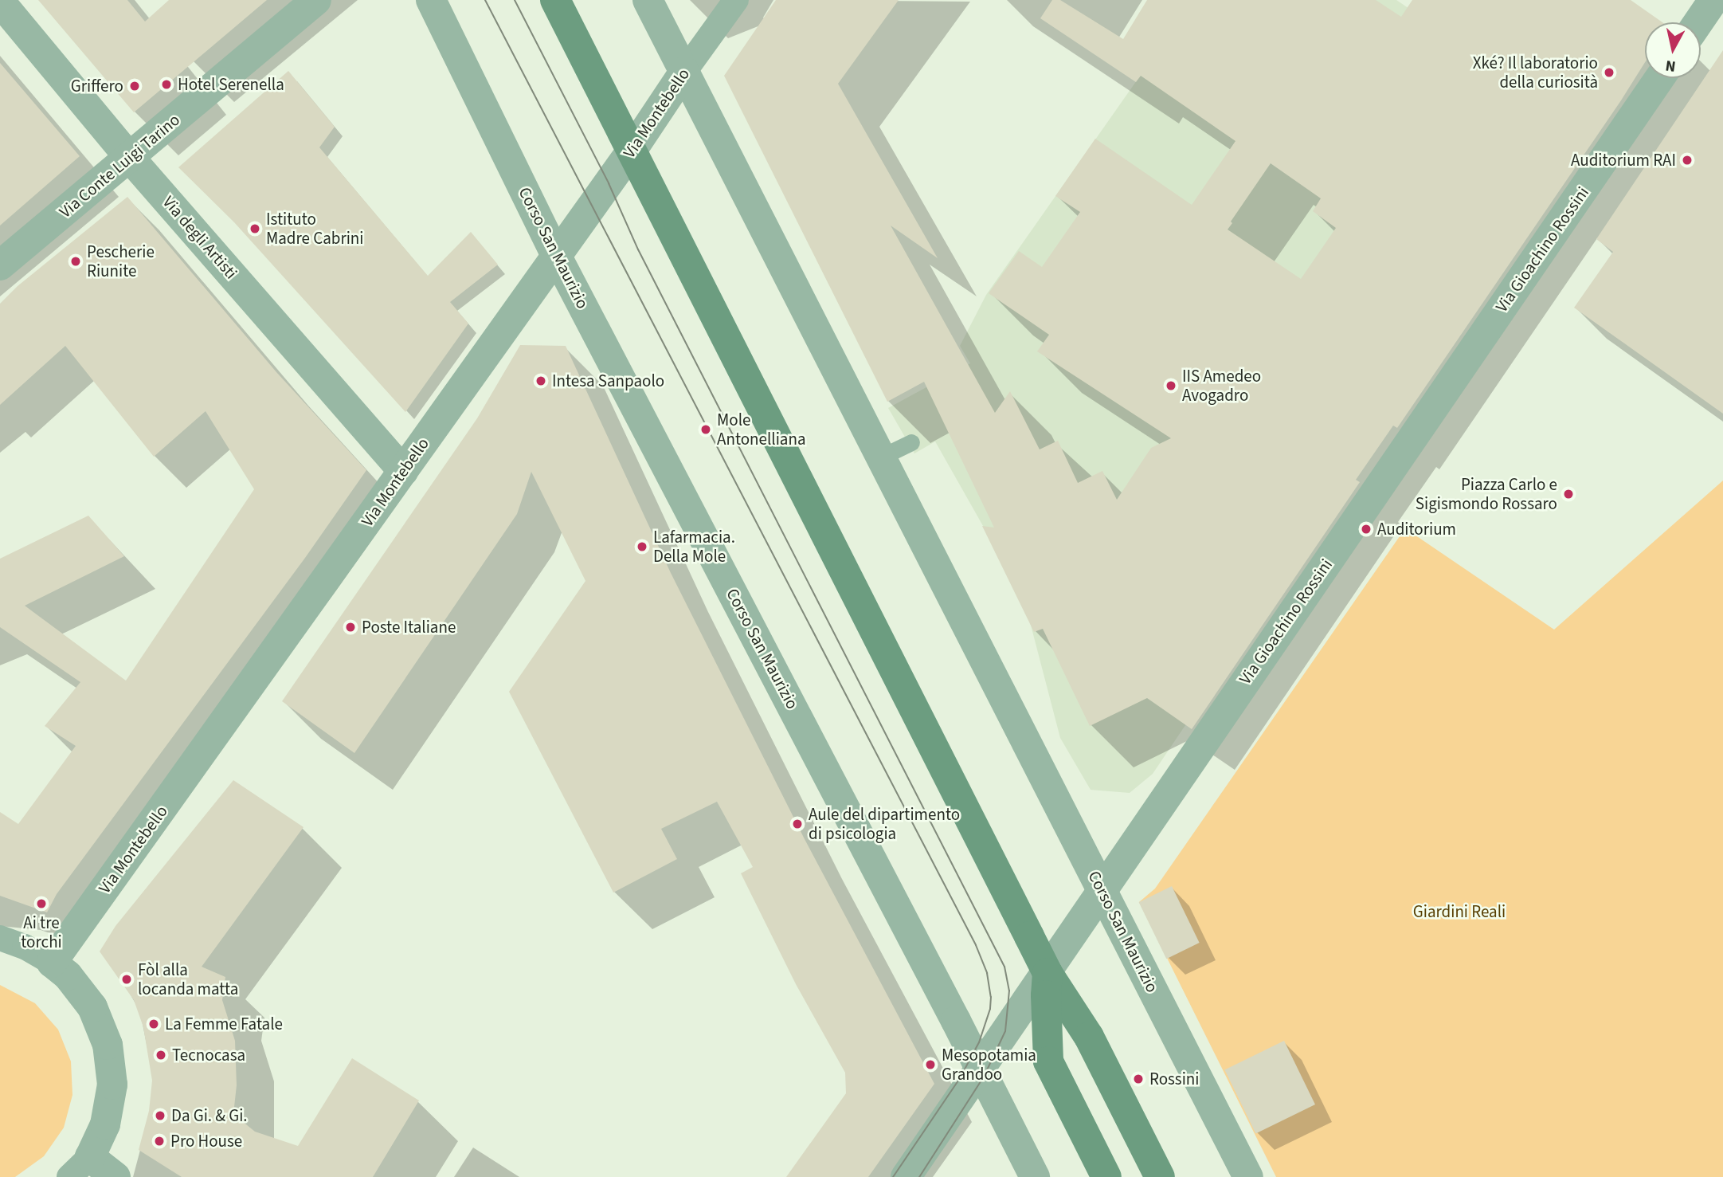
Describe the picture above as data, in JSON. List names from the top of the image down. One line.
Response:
{"streets":{"street":["Via Montebello","Via Conte Luigi Tarino","Via degli Artisti","Corso San Maurizio","Via Gioachino Rossini"]},"crossings":[["Via Montebello","Via degli Artisti"],["Via Montebello","Corso San Maurizio"],["Via Conte Luigi Tarino","Via degli Artisti"],["Corso San Maurizio","Via Gioachino Rossini"]],"parks":["Giardini Reali"],"places":["Xké? Il laboratorio della curiosità","Hotel Serenella","Griffero","Auditorium RAI","Istituto Madre Cabrini","Pescherie Riunite","Intesa Sanpaolo","IIS Amedeo Avogadro","Mole Antonelliana","Piazza Carlo e Sigismondo Rossaro","Auditorium","Lafarmacia. Della Mole","Poste Italiane","Aule del dipartimento di psicologia","Ai tre torchi","Fòl alla locanda matta","La Femme Fatale","Tecnocasa","Mesopotamia Grandoo","Rossini","Da Gi. & Gi.","Pro House"],"north":"bottom"}
